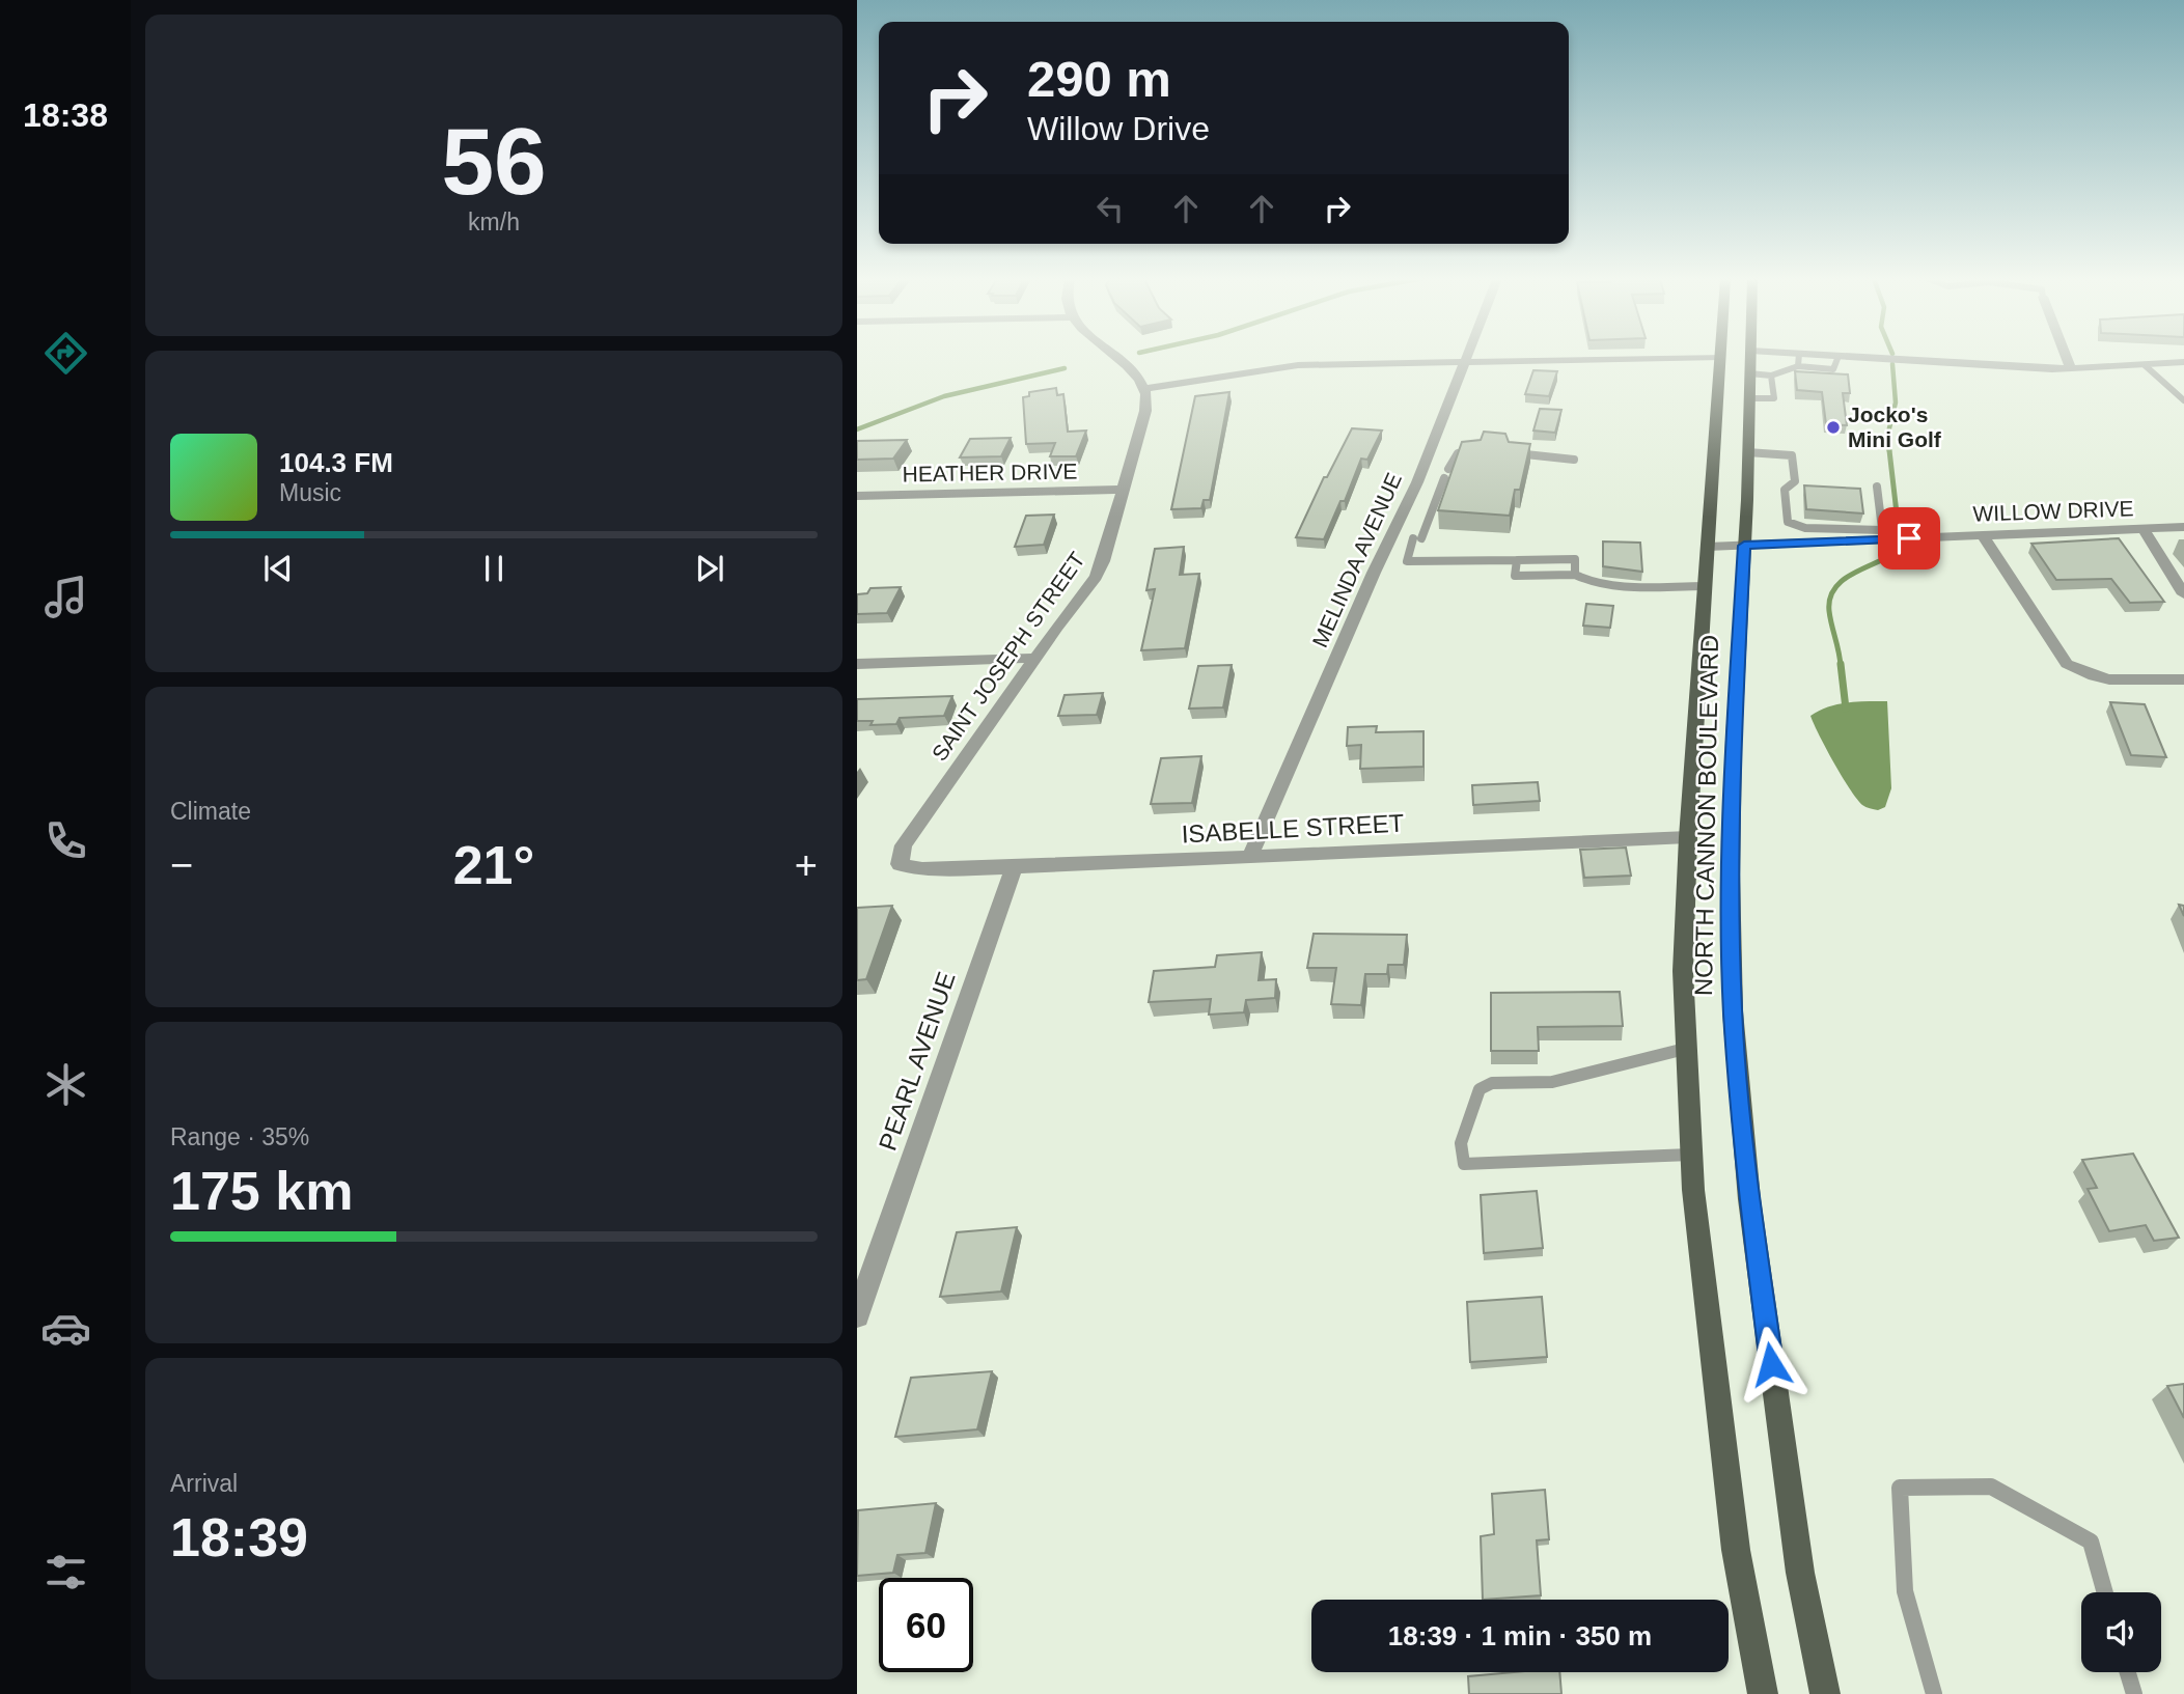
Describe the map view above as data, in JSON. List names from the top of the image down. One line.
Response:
{"streets":{"main road":["NORTH CANNON BOULEVARD"],"street":["HEATHER DRIVE","WILLOW DRIVE","MELINDA AVENUE","SAINT JOSEPH STREET","ISABELLE STREET","PEARL AVENUE"]},"crossings":[["HEATHER DRIVE","SAINT JOSEPH STREET"],["WILLOW DRIVE","NORTH CANNON BOULEVARD"],["MELINDA AVENUE","ISABELLE STREET"],["SAINT JOSEPH STREET","ISABELLE STREET"],["NORTH CANNON BOULEVARD","ISABELLE STREET"],["ISABELLE STREET","PEARL AVENUE"]],"places":["Jocko's Mini Golf"],"page":{"tabs":"18:38","tile":[["56","km/h"],"Climate",["Range · 35%","175 km"],["Arrival","18:39"]],"turn":["290 m","Willow Drive"],"song":["104.3 FM","Music"],"heat":["−","21°","+"],"limit":"60","trip":"18:39 · 1 min · 350 m"}}
